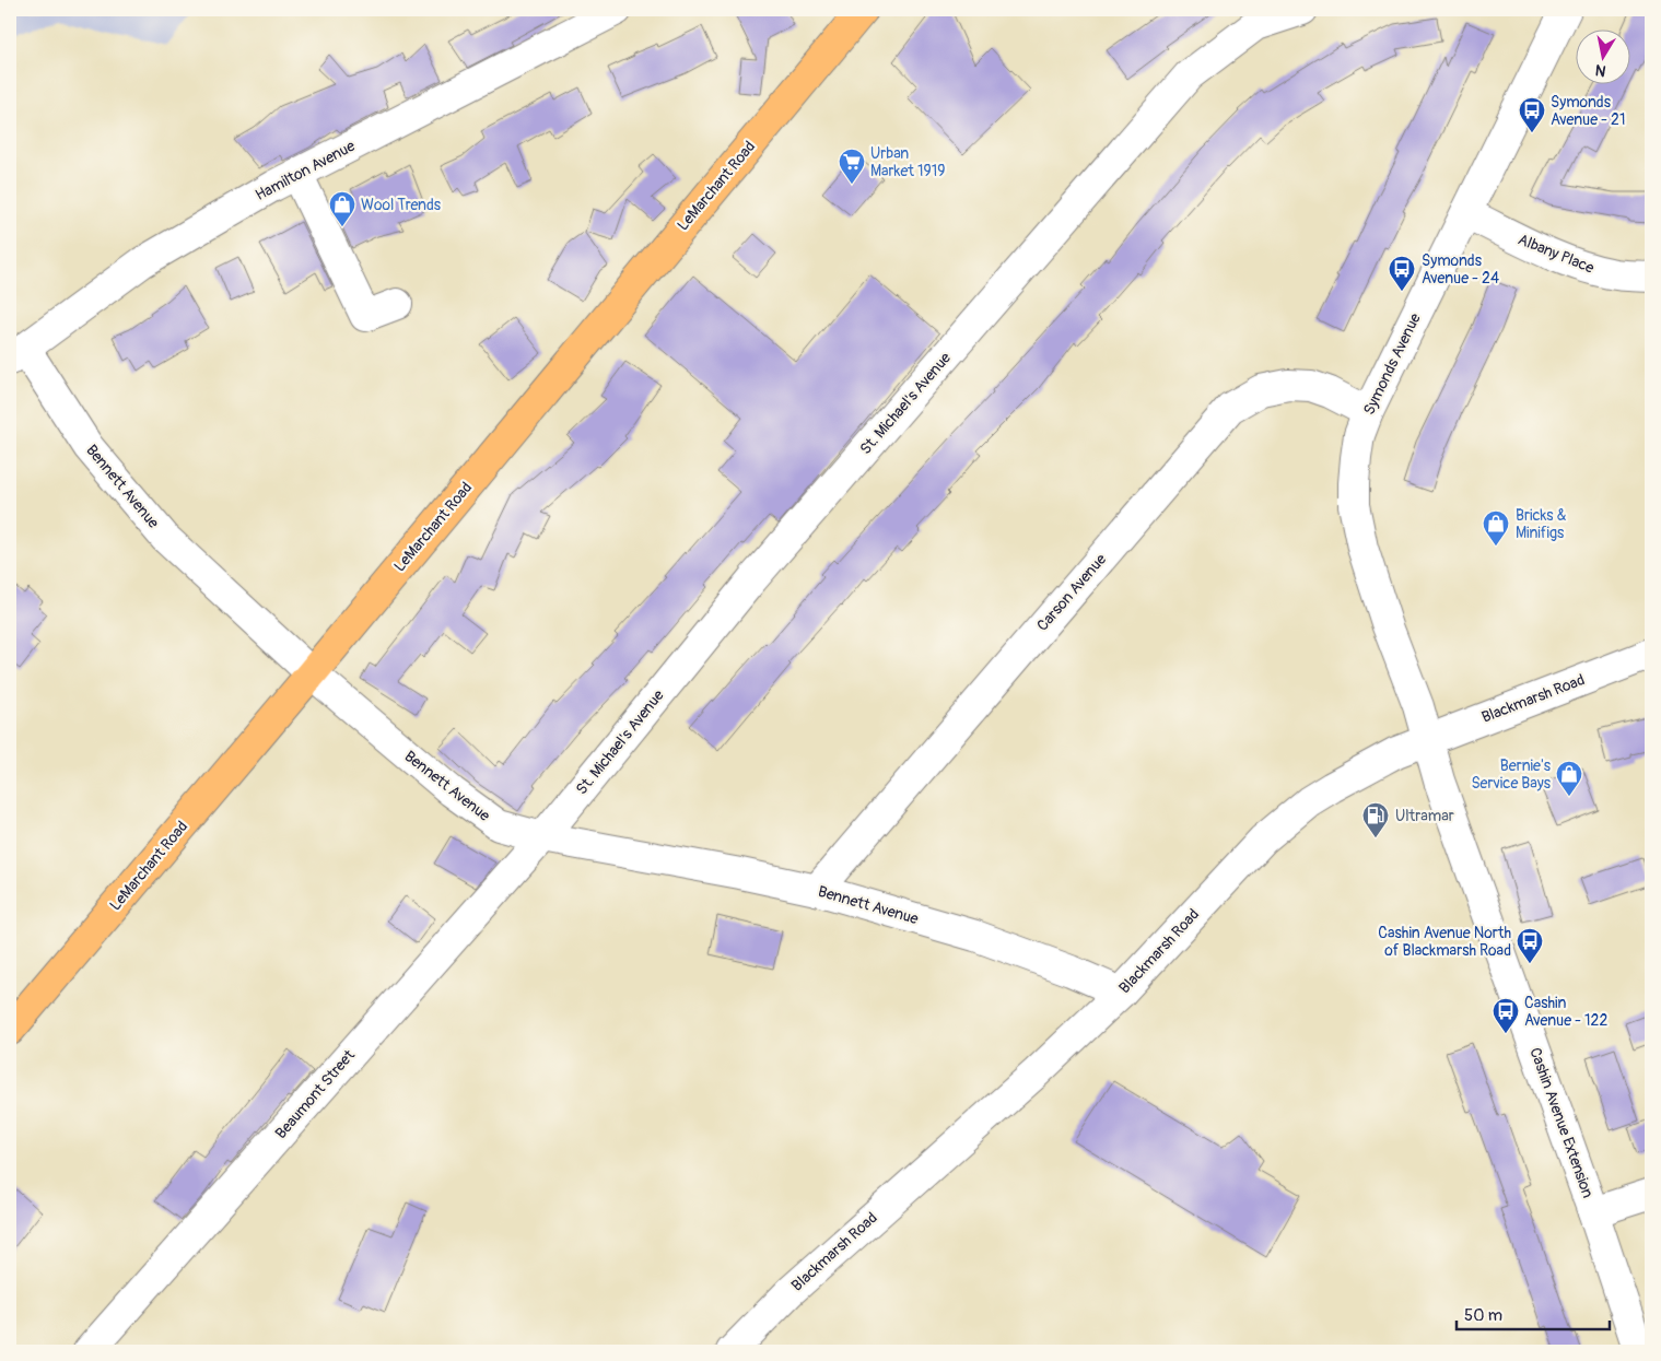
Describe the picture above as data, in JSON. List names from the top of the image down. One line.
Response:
{"streets":{"main road":["LeMarchant Road"],"street":["Hamilton Avenue","Albany Place","Symonds Avenue","St. Michael's Avenue","Bennett Avenue","Carson Avenue","Blackmarsh Road","Beaumont Street","Cashin Avenue Extension"]},"crossings":[["Hamilton Avenue","Bennett Avenue"],["LeMarchant Road","Bennett Avenue"],["Albany Place","Symonds Avenue"],["Symonds Avenue","Carson Avenue"],["Symonds Avenue","Blackmarsh Road"],["Symonds Avenue","Cashin Avenue Extension"],["St. Michael's Avenue","Bennett Avenue"],["St. Michael's Avenue","Beaumont Street"],["Bennett Avenue","Carson Avenue"],["Bennett Avenue","Blackmarsh Road"],["Bennett Avenue","Beaumont Street"],["Blackmarsh Road","Cashin Avenue Extension"]],"places":{"bus stop":["Symonds Avenue - 21","Symonds Avenue - 24","Cashin Avenue North of Blackmarsh Road","Cashin Avenue - 122"],"supermarket":["Urban Market 1919"],"shop":["Wool Trends","Bricks & Minifigs","Bernie's Service Bays"],"fuel station":["Ultramar"]},"scale_bar":"50 m","north":"bottom"}
